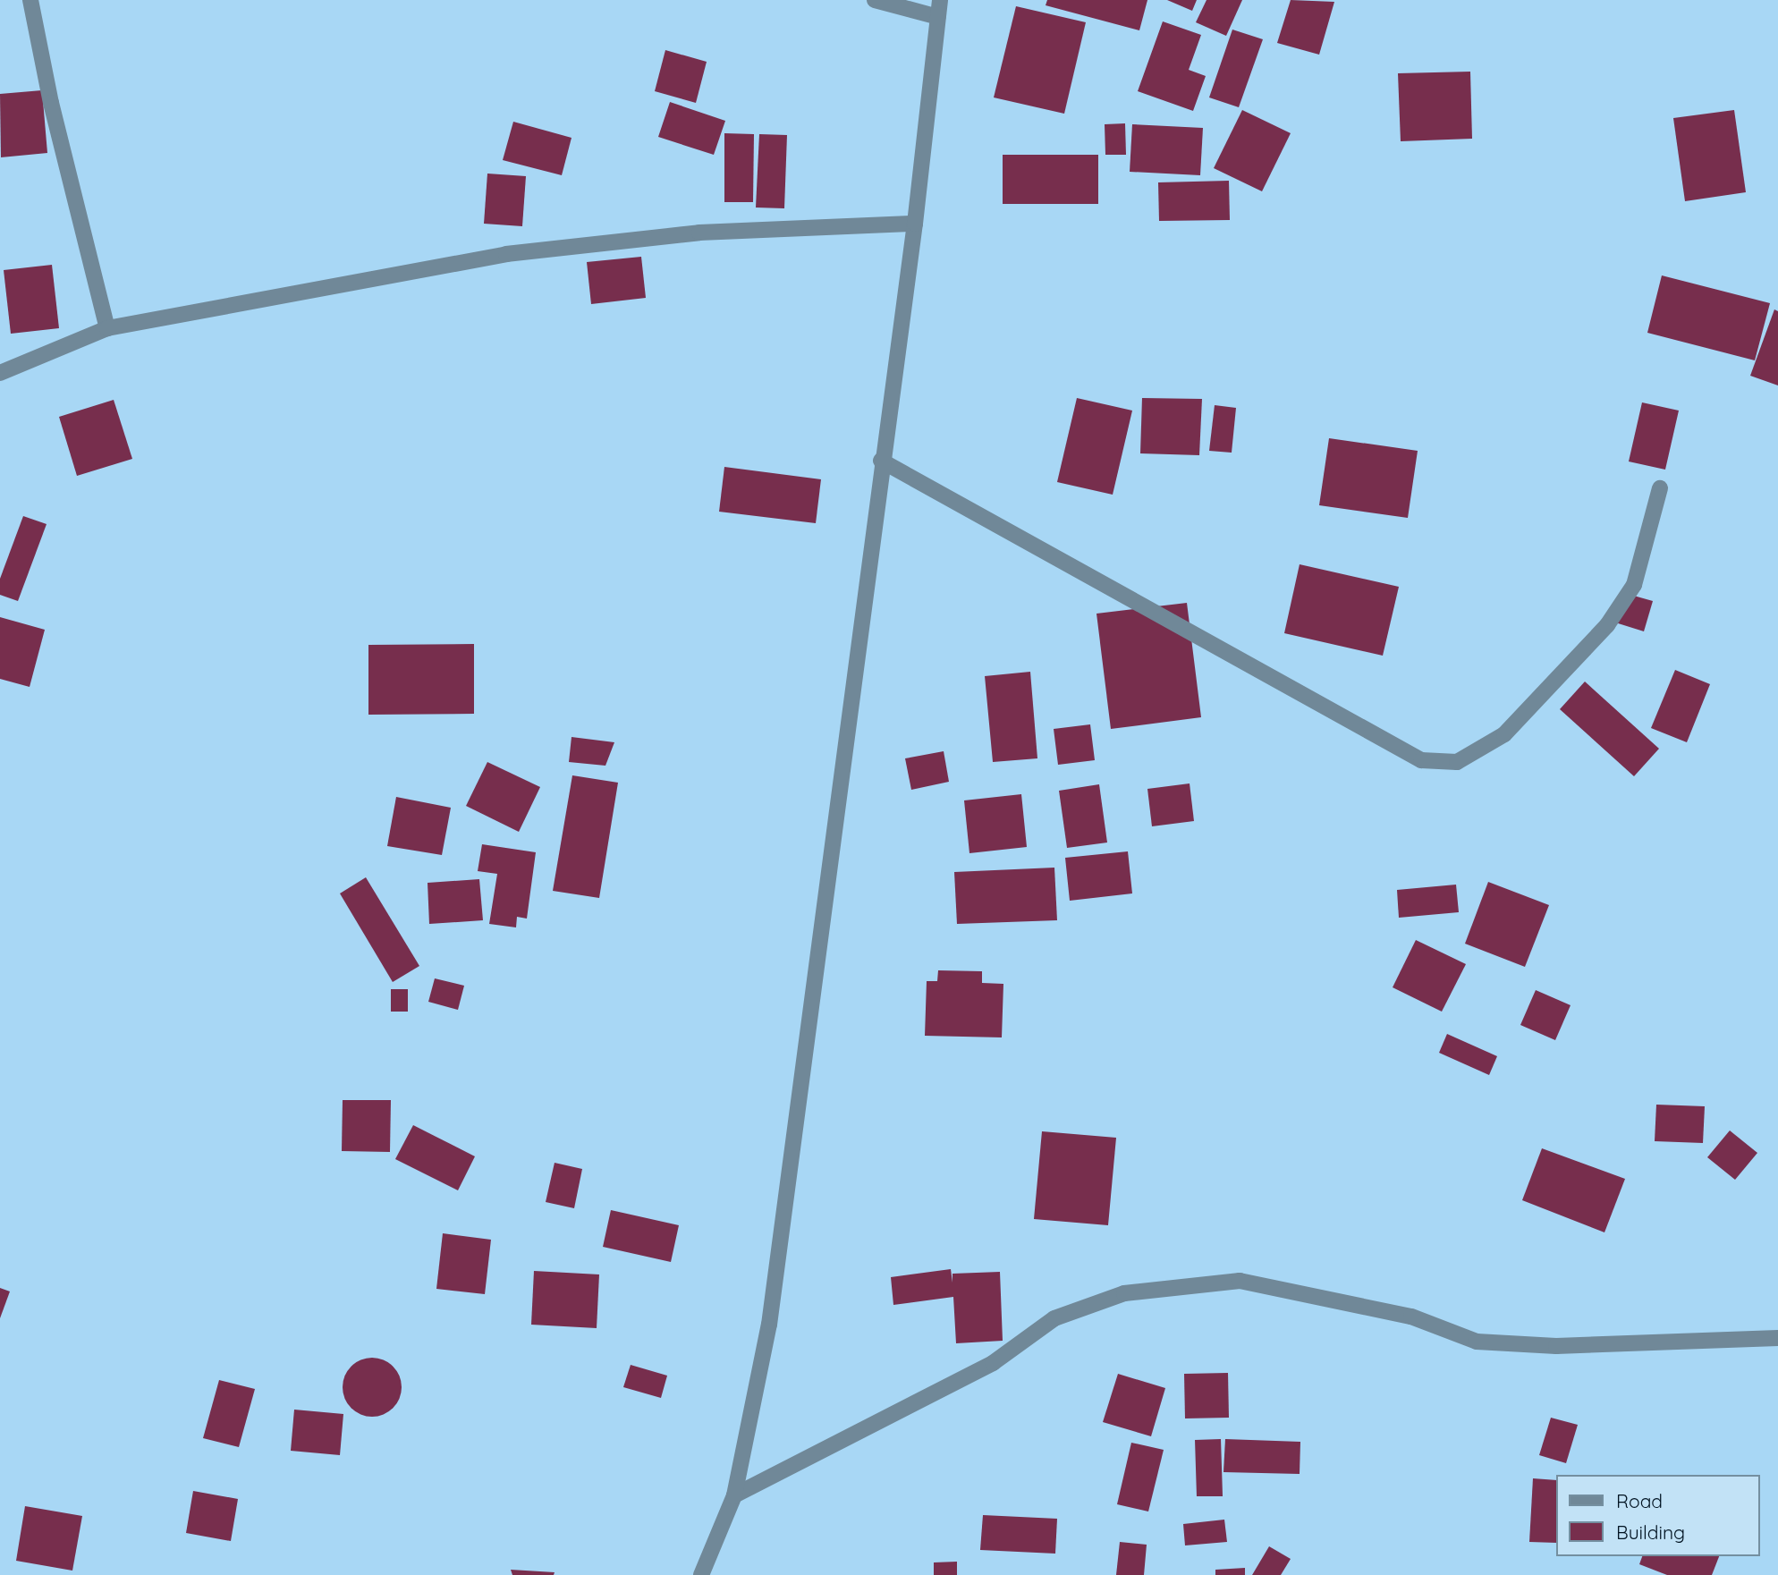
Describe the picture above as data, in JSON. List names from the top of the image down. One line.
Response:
{"legend":["Road","Building"]}
